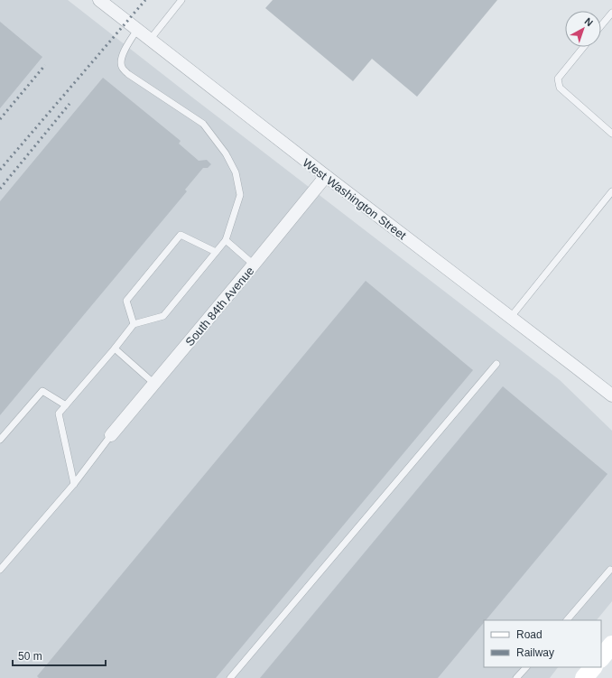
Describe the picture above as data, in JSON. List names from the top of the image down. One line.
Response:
{"streets":{"street":["West Washington Street","South 84th Avenue"]},"crossings":[["West Washington Street","South 84th Avenue"]],"legend":["Road","Railway"],"scale_bar":"50 m","north":"top right"}
